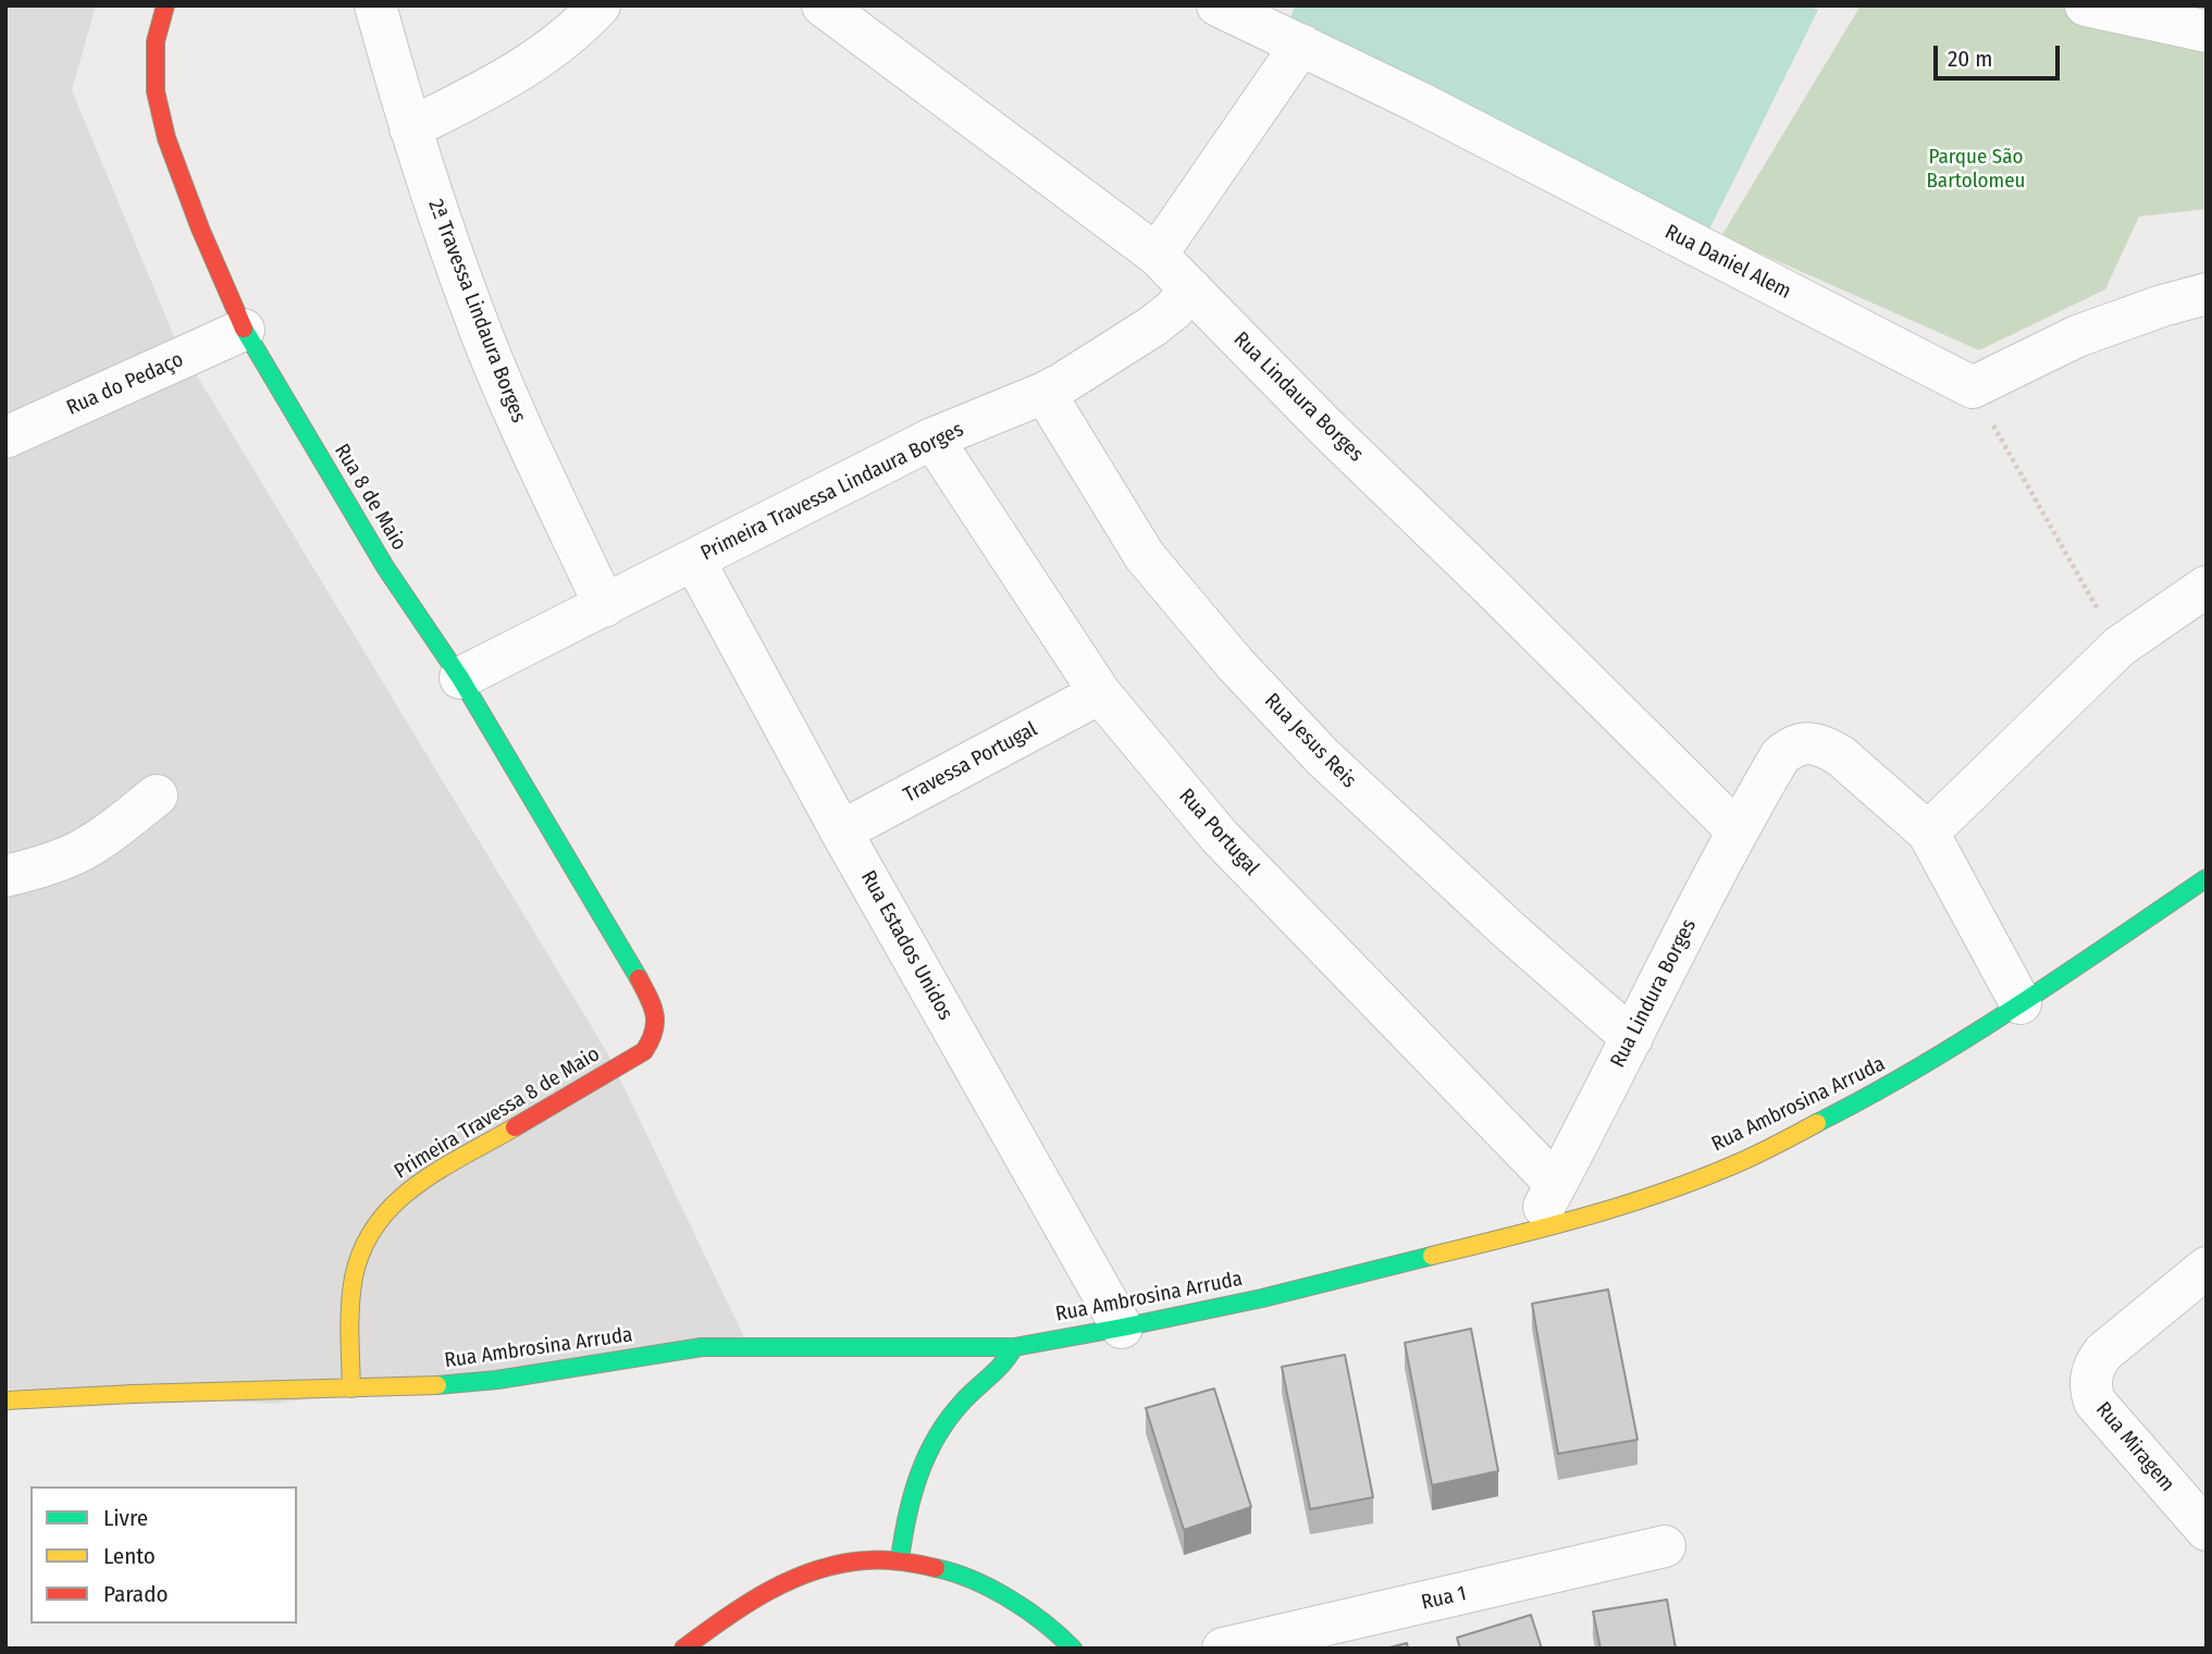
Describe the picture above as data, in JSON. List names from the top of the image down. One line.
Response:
{"streets":{"street":["Rua Daniel Alem","2ª Travessa Lindaura Borges","Rua do Pedaço","Rua Lindaura Borges","Primeira Travessa Lindaura Borges","Rua 8 de Maio","Rua Jesus Reis","Travessa Portugal","Rua Portugal","Rua Estados Unidos","Rua Lindura Borges","Rua Ambrosina Arruda","Primeira Travessa 8 de Maio","Rua Miragem","Rua 1"]},"crossings":[["2ª Travessa Lindaura Borges","Primeira Travessa Lindaura Borges"],["Rua do Pedaço","Rua 8 de Maio"],["Rua Lindaura Borges","Primeira Travessa Lindaura Borges"],["Rua Lindaura Borges","Rua Lindura Borges"],["Primeira Travessa Lindaura Borges","Rua 8 de Maio"],["Primeira Travessa Lindaura Borges","Rua Jesus Reis"],["Primeira Travessa Lindaura Borges","Rua Portugal"],["Primeira Travessa Lindaura Borges","Rua Estados Unidos"],["Rua 8 de Maio","Primeira Travessa 8 de Maio"],["Rua Jesus Reis","Rua Lindura Borges"],["Travessa Portugal","Rua Portugal"],["Travessa Portugal","Rua Estados Unidos"],["Rua Portugal","Rua Lindura Borges"],["Rua Estados Unidos","Rua Ambrosina Arruda"],["Rua Lindura Borges","Rua Ambrosina Arruda"],["Rua Ambrosina Arruda","Primeira Travessa 8 de Maio"]],"parks":["Parque São Bartolomeu"],"legend":["Livre","Lento","Parado"],"scale_bar":"20 m"}
